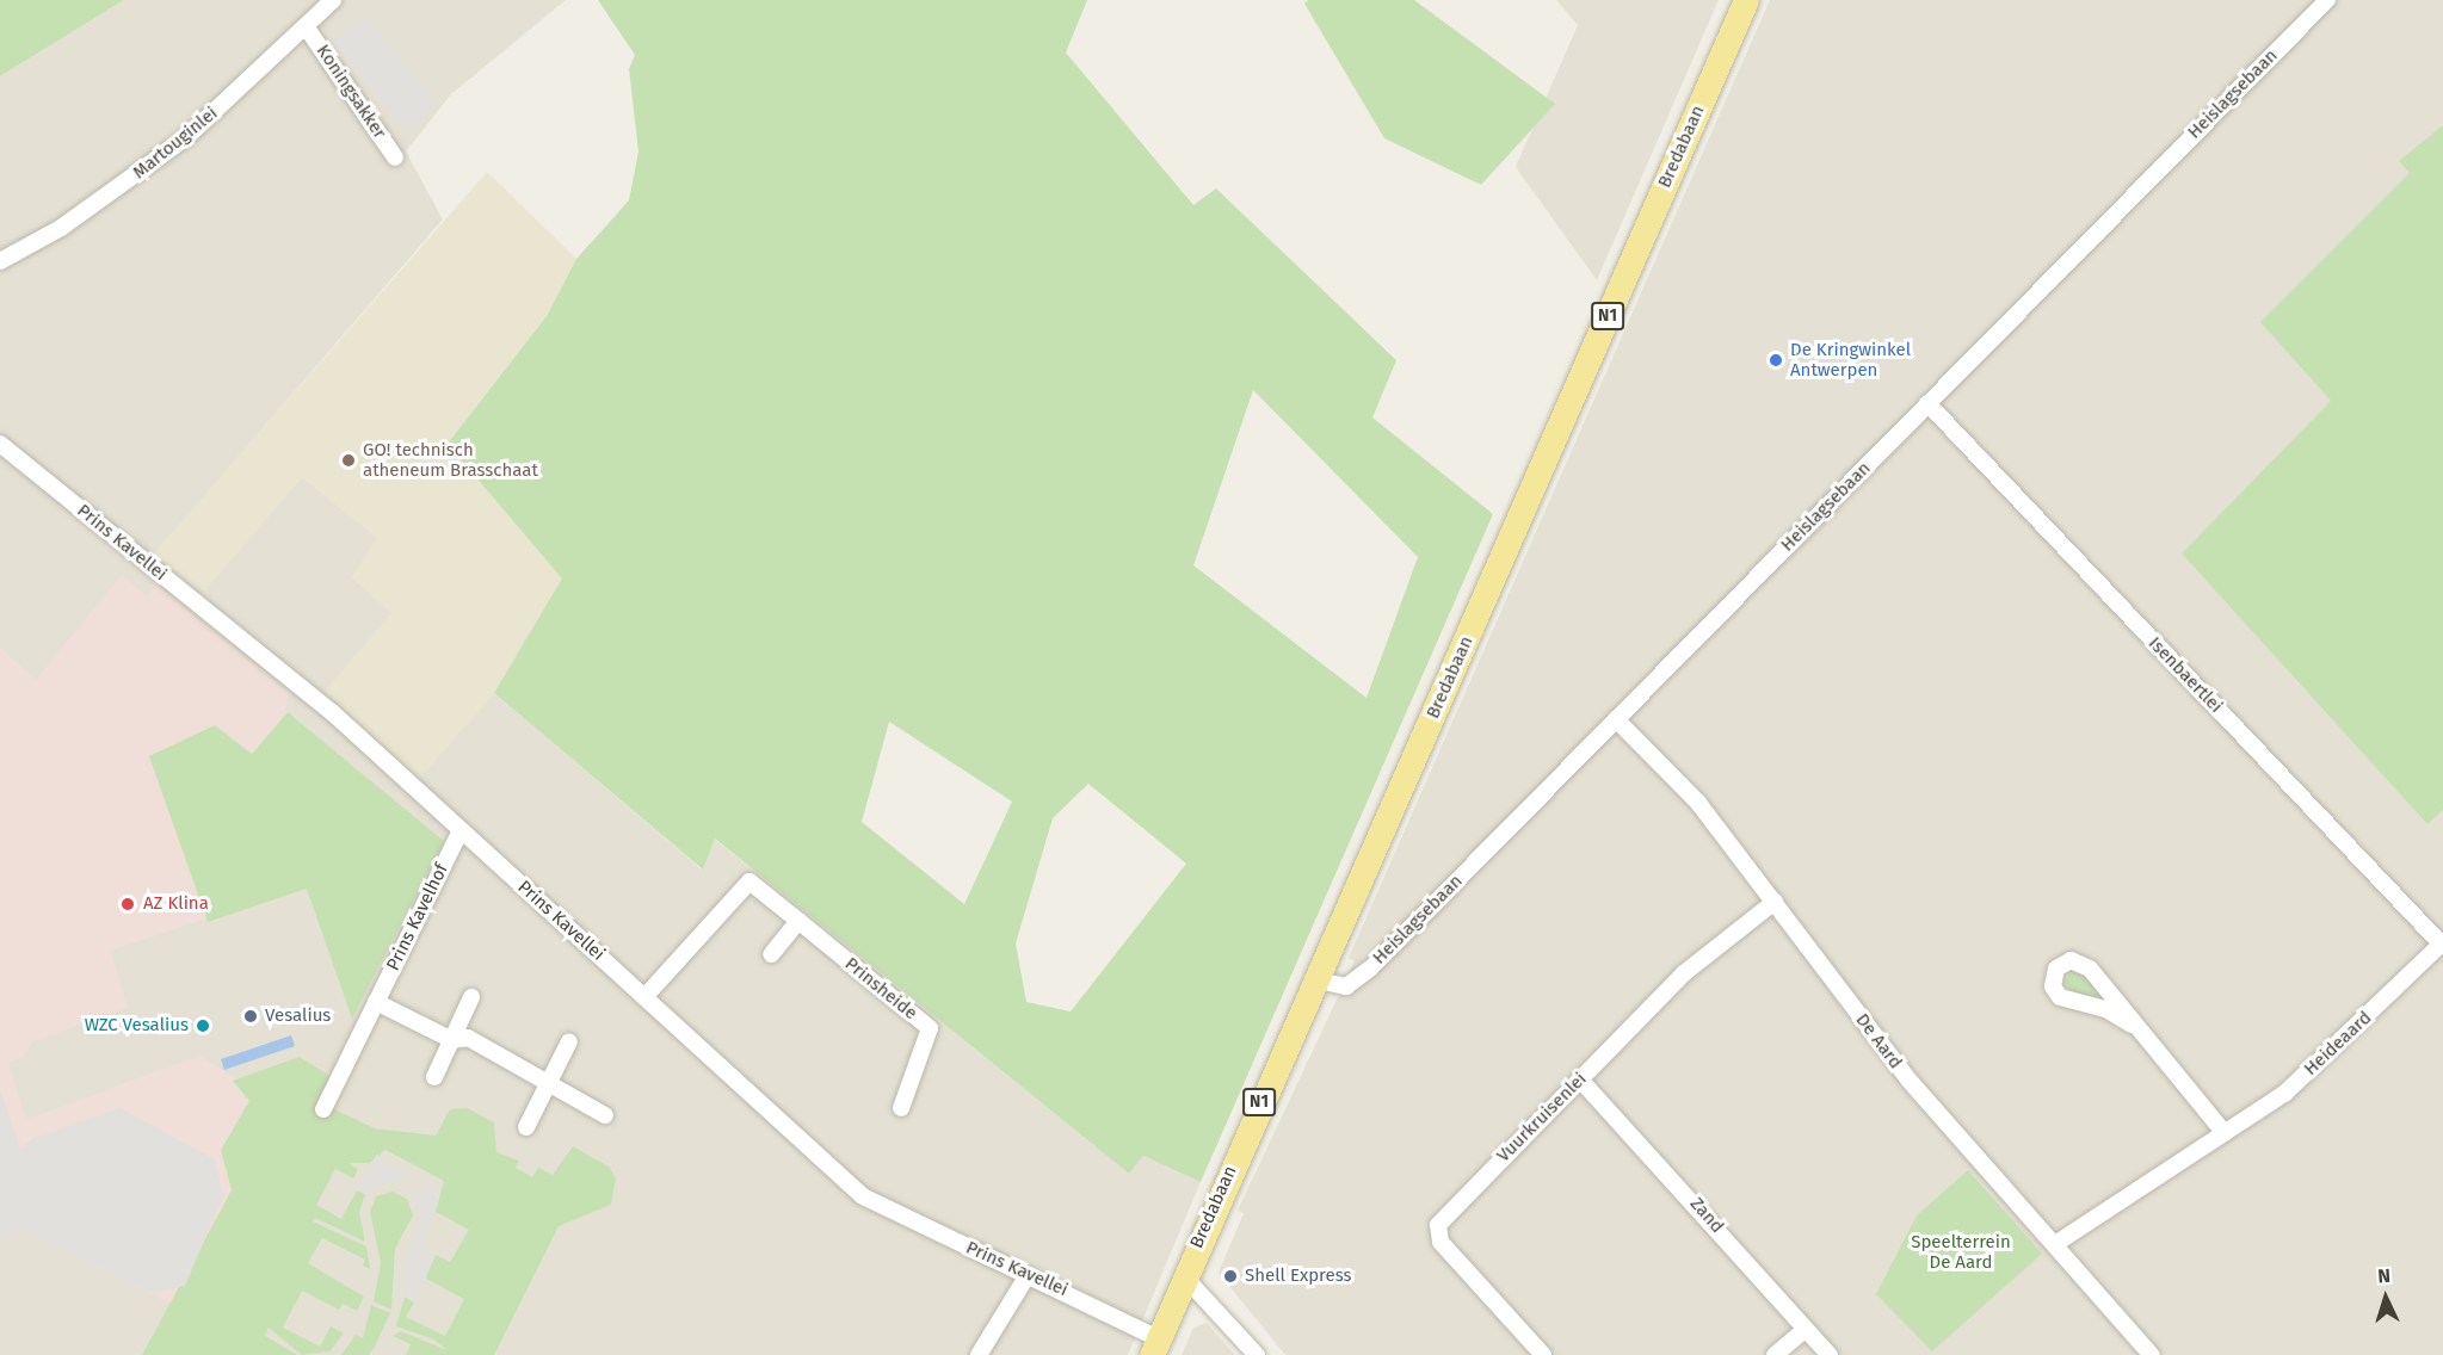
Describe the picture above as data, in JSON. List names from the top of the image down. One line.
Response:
{"streets":{"main road":["Bredabaan","N1"],"street":["Koningsakker","Heislagsebaan","Martouginlei","Prins Kavellei","Isenbaertlei","Prins Kavelhof","Prinsheide","De Aard","Heideaard","Vuurkruisenlei","Zand"]},"crossings":[["Koningsakker","Martouginlei"],["Heislagsebaan","Bredabaan"],["Heislagsebaan","Isenbaertlei"],["Heislagsebaan","De Aard"],["Bredabaan","Prins Kavellei"],["Prins Kavellei","Prins Kavelhof"],["Prins Kavellei","Prinsheide"],["Isenbaertlei","Heideaard"],["De Aard","Heideaard"],["De Aard","Vuurkruisenlei"],["Vuurkruisenlei","Zand"]],"parks":["Speelterrein De Aard"],"places":["De Kringwinkel Antwerpen","GO! technisch atheneum Brasschaat","AZ Klina","Vesalius","WZC Vesalius","Shell Express"],"north":"top"}
